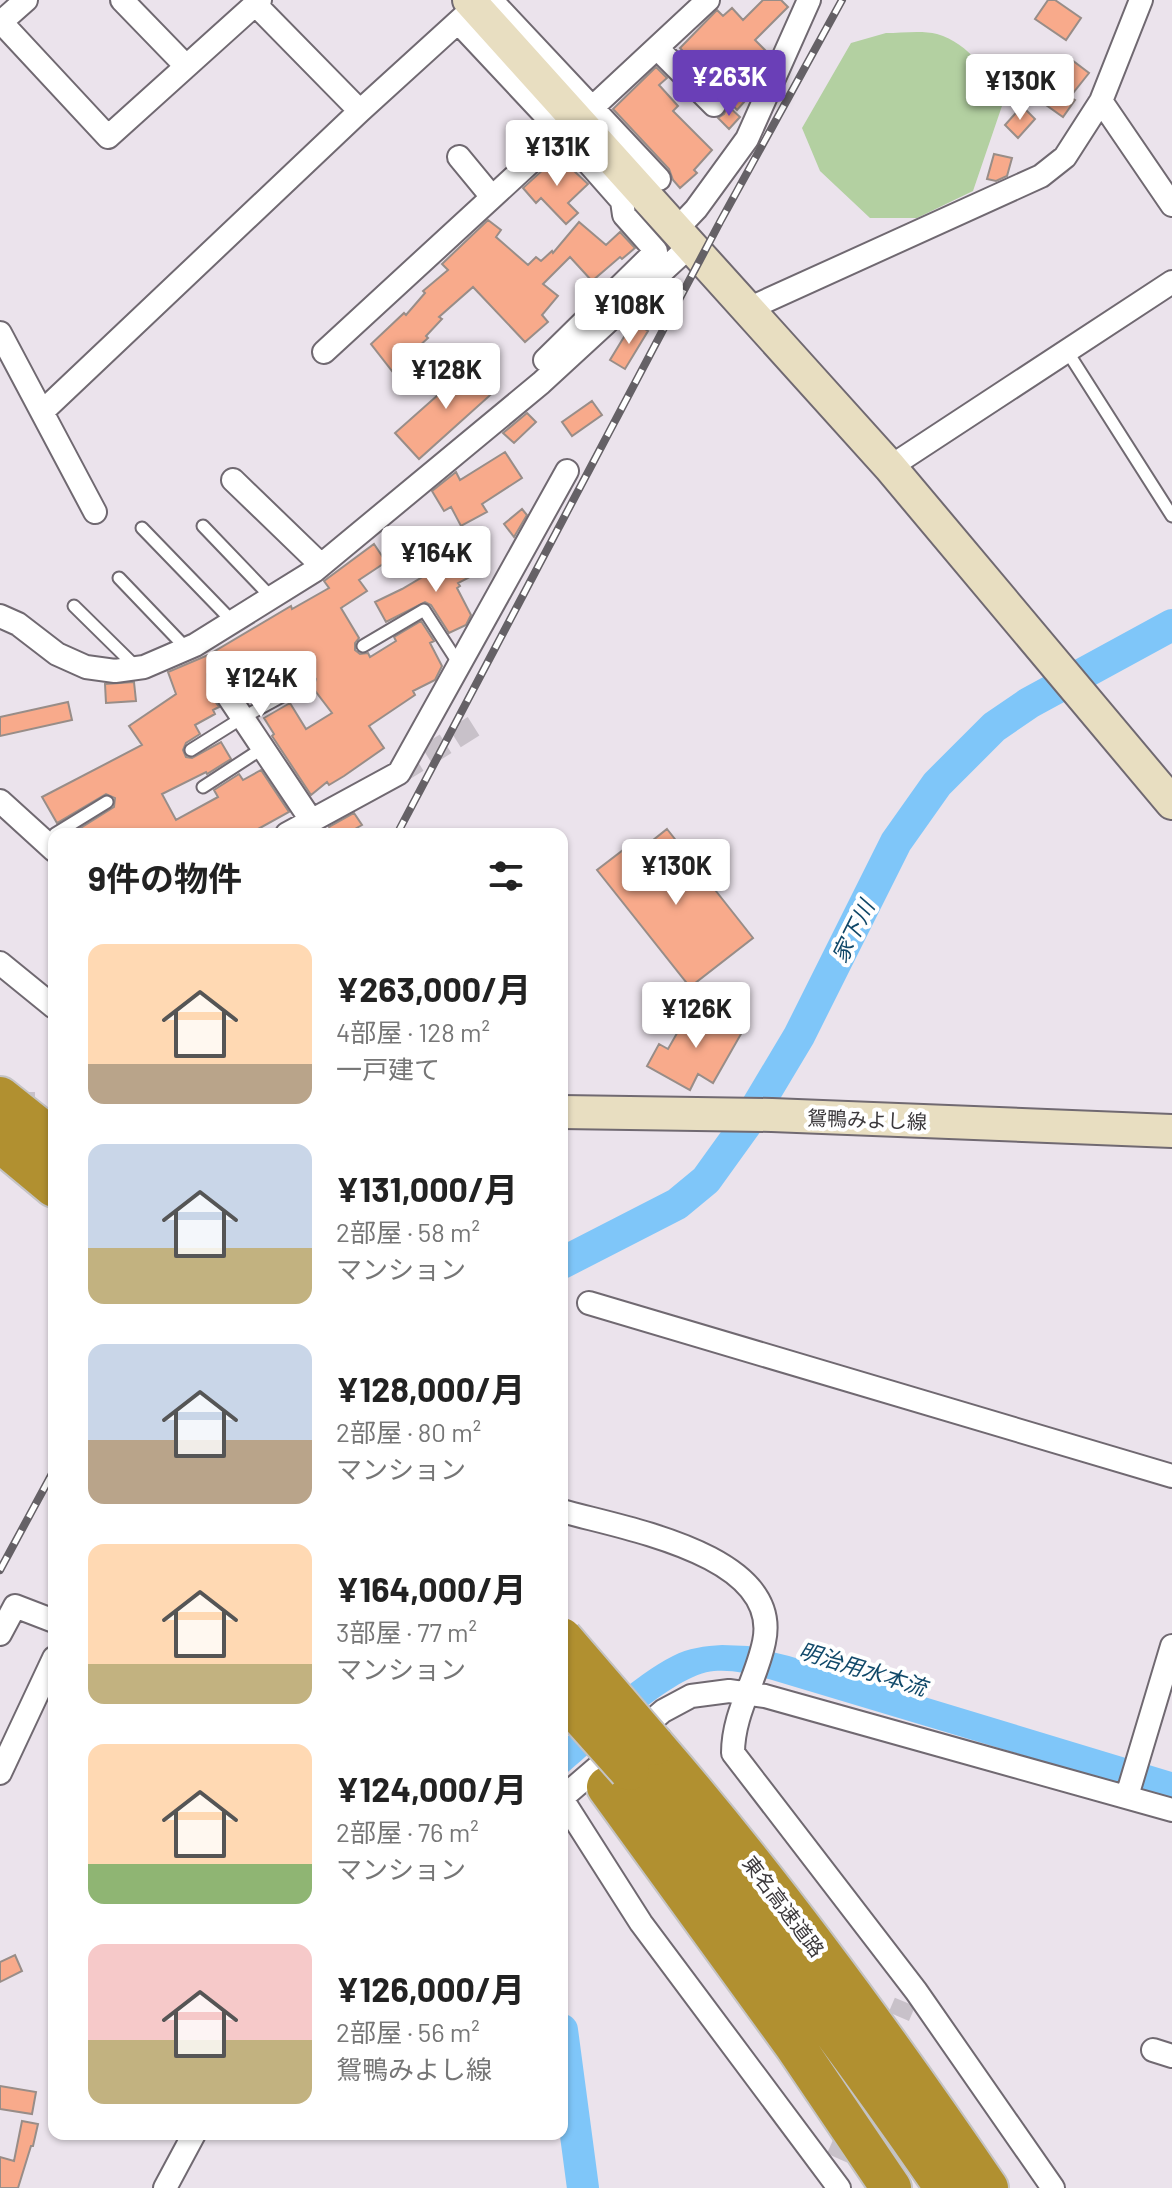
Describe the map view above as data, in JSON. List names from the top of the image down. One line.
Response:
{"streets":{"highway":["東名高速道路"],"street":["鴛鴨みよし線"]},"water":["家下川","明治用水本流"],"page":{"price":["¥263K","¥130K","¥131K","¥108K","¥128K","¥164K","¥124K","¥130K","¥126K"],"heading":"9件の物件","list":[{"name":"¥263,000/月","note":"4部屋 · 128 m² · 一戸建て"},{"name":"¥131,000/月","note":"2部屋 · 58 m² · マンション"},{"name":"¥128,000/月","note":"2部屋 · 80 m² · マンション"},{"name":"¥164,000/月","note":"3部屋 · 77 m² · マンション"},{"name":"¥124,000/月","note":"2部屋 · 76 m² · マンション"},{"name":"¥126,000/月","note":"2部屋 · 56 m² · 鴛鴨みよし線"}]}}
